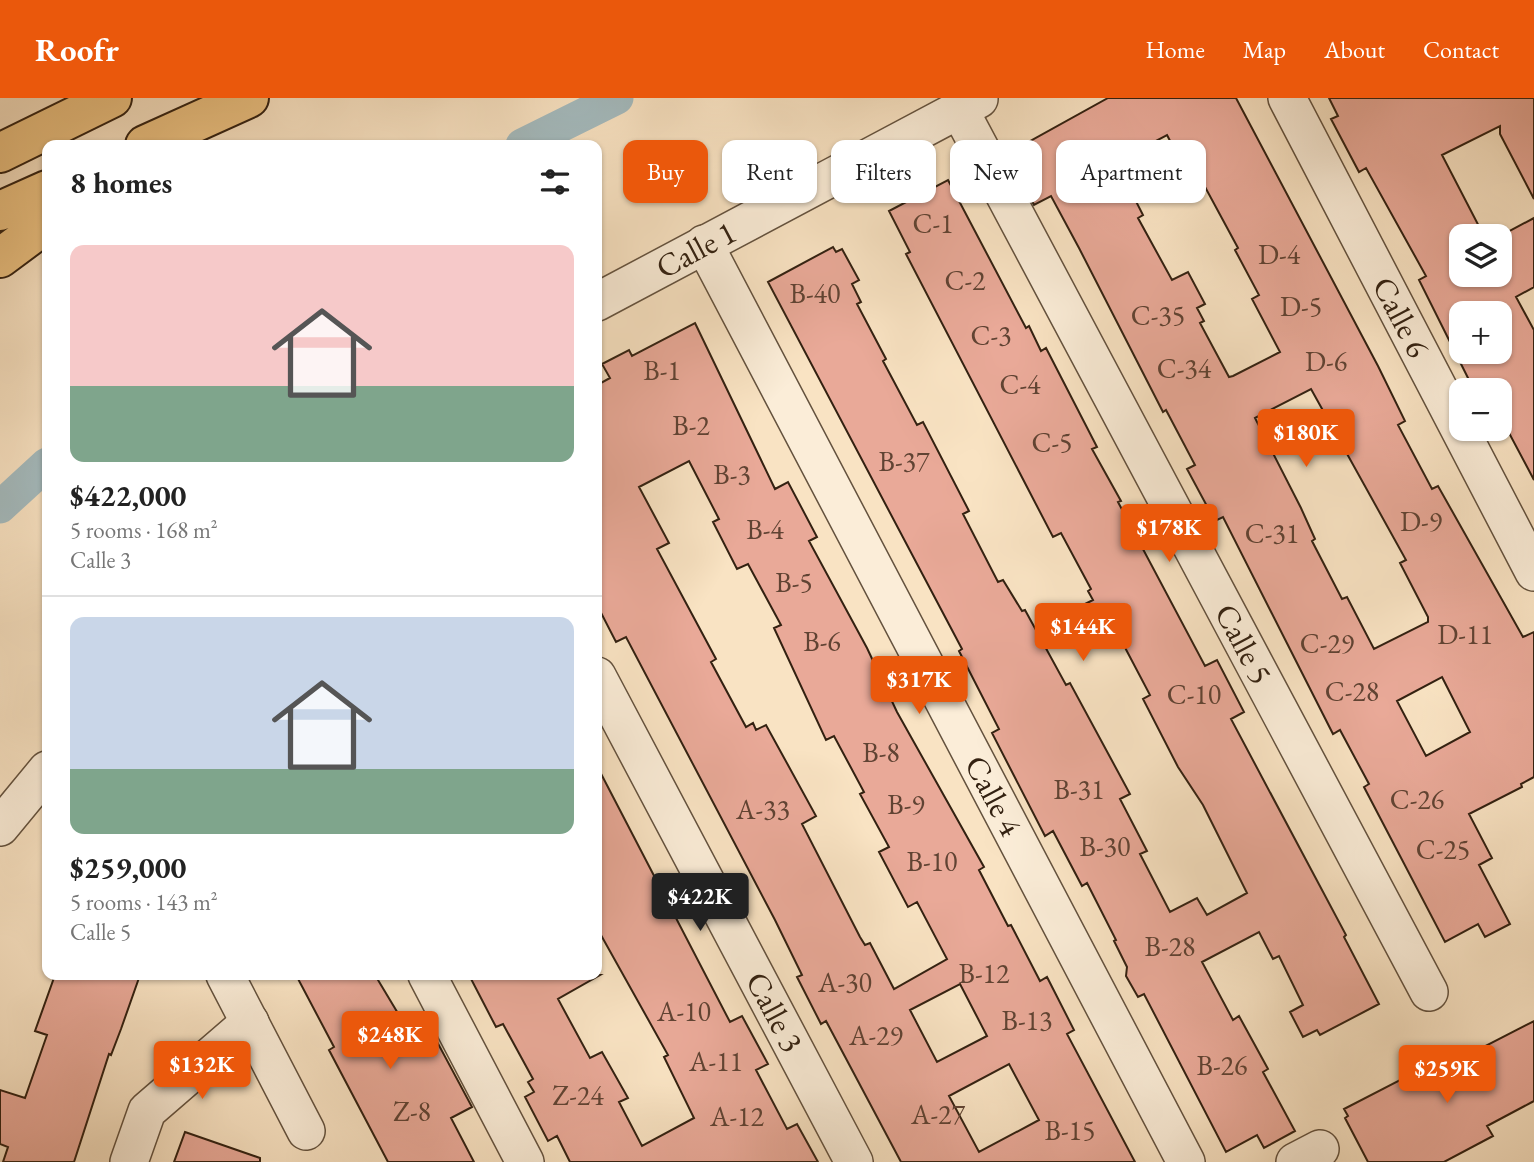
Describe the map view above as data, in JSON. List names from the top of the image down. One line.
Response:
{"streets":{"street":["Calle 1","Calle 6","Calle 5","Calle 4","Calle 3"]},"crossings":[["Calle 1","Calle 5"],["Calle 1","Calle 4"]],"house_numbers":["C-1","D-4","C-2","B-40","D-5","C-35","C-3","D-6","C-34","B-1","C-4","B-2","C-5","B-37","B-3","D-9","B-4","C-31","B-5","D-11","B-6","C-29","C-28","C-10","B-8","B-31","C-26","B-9","A-33","B-30","C-25","B-10","B-28","B-12","A-30","A-10","B-13","A-29","A-11","B-26","Z-24","Z-8","A-27","A-12","B-15"],"page":{"header":"Roofr","nav":["Home","Map","About","Contact"],"chip":["Buy","Rent","Filters","New","Apartment"],"heading":"8 homes","map_buttons":["+","−"],"list":[{"name":"$422,000","note":"5 rooms · 168 m² · Calle 3"},{"name":"$259,000","note":"5 rooms · 143 m² · Calle 5"}],"price":["$180K","$178K","$144K","$317K","$422K","$248K","$132K","$259K"]}}
